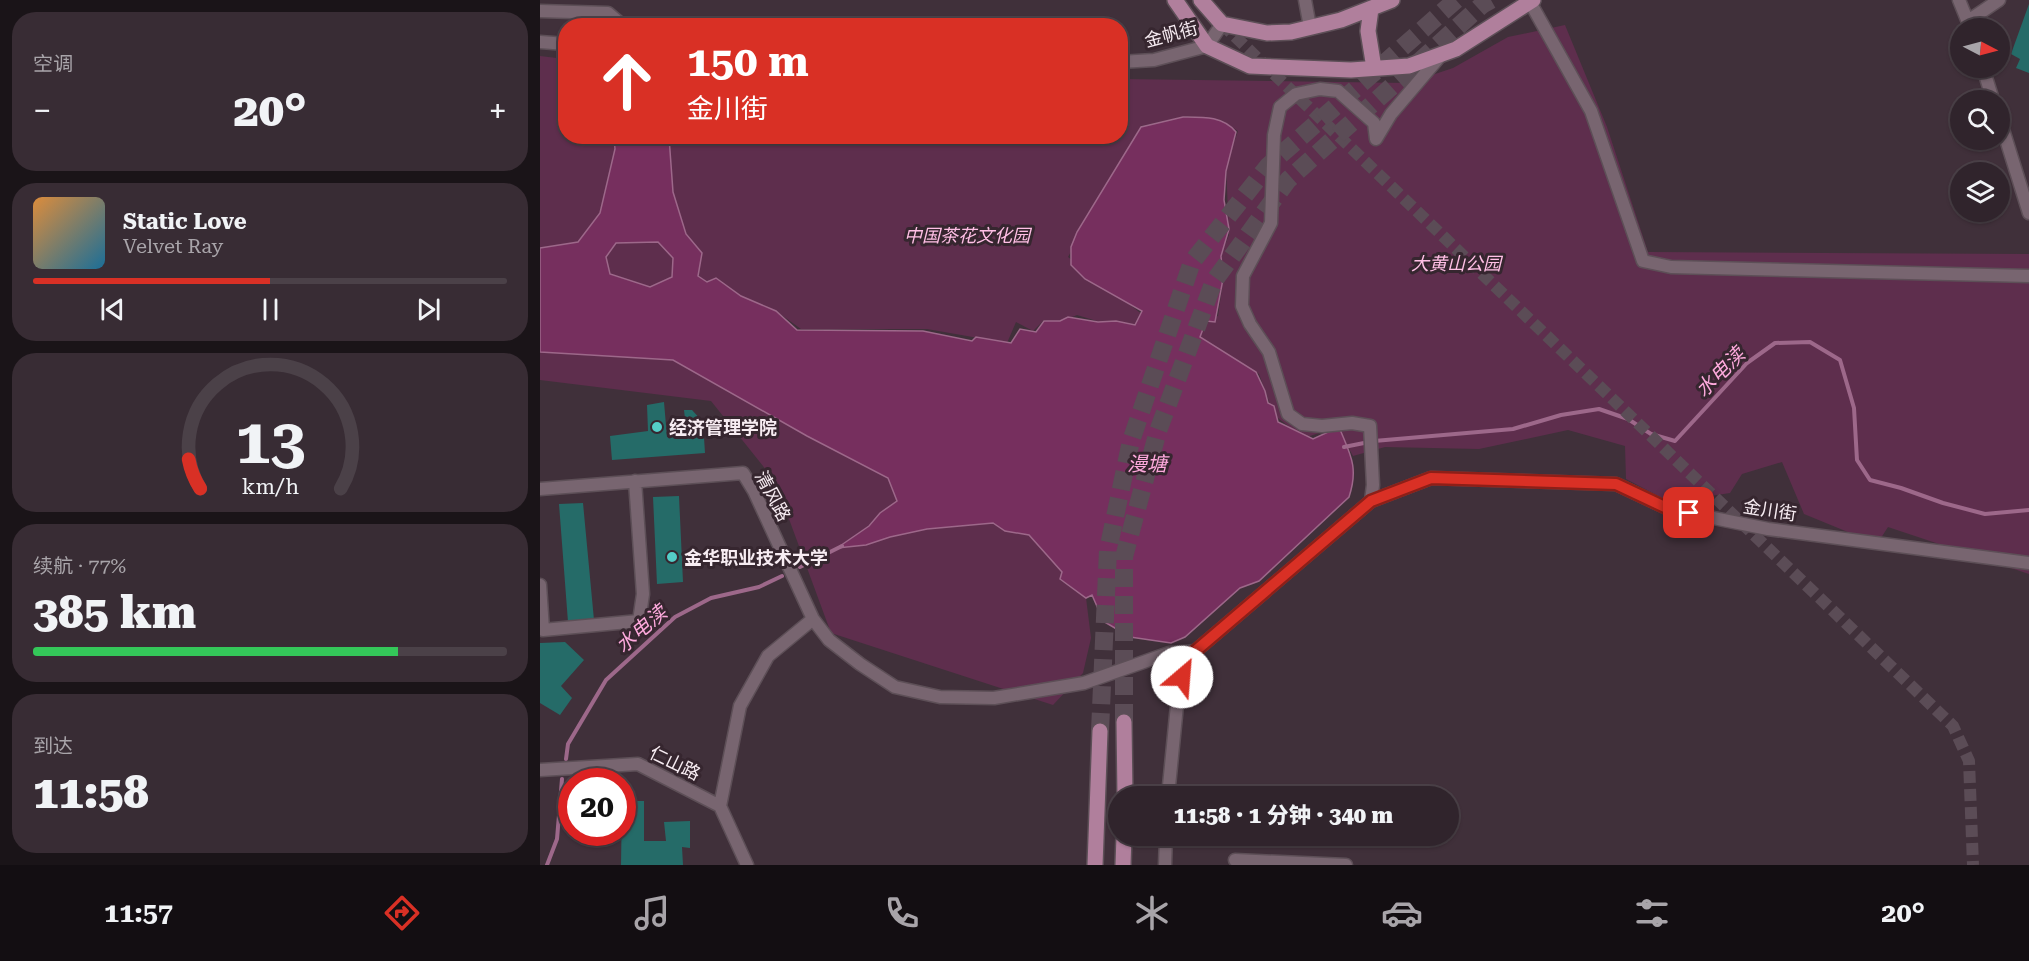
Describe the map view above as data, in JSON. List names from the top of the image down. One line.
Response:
{"streets":{"street":["金帆街","清风路","金川街","仁山路"]},"water":["水电渎","漫塘"],"parks":["中国茶花文化园","大黄山公园"],"places":["经济管理学院","金华职业技术大学"],"north":"right","page":{"tile":["空调",["续航 · 77%","385 km"],["到达","11:58"]],"turn":["150 m","金川街"],"heat":["−","20°","+"],"song":["Static Love","Velvet Ray"],"limit":"20","trip":"11:58 · 1 分钟 · 340 m","tabs":["11:57","20°"],"gauge":["13","km/h"]}}
